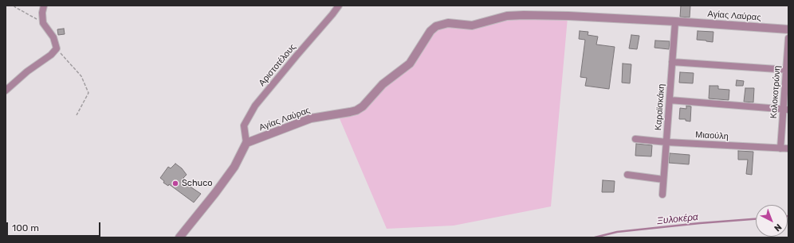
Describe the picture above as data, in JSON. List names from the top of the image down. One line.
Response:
{"streets":{"street":["Αγίας Λαύρας","Αριστοτέλους","Κολοκοτρώνη","Καραϊσκάκη","Μιαούλη"]},"crossings":[["Αγίας Λαύρας","Αριστοτέλους"],["Αγίας Λαύρας","Καραϊσκάκη"],["Κολοκοτρώνη","Μιαούλη"],["Καραϊσκάκη","Μιαούλη"]],"water":["Ξυλοκέρα"],"places":["Schuco"],"scale_bar":"100 m","north":"bottom right"}
